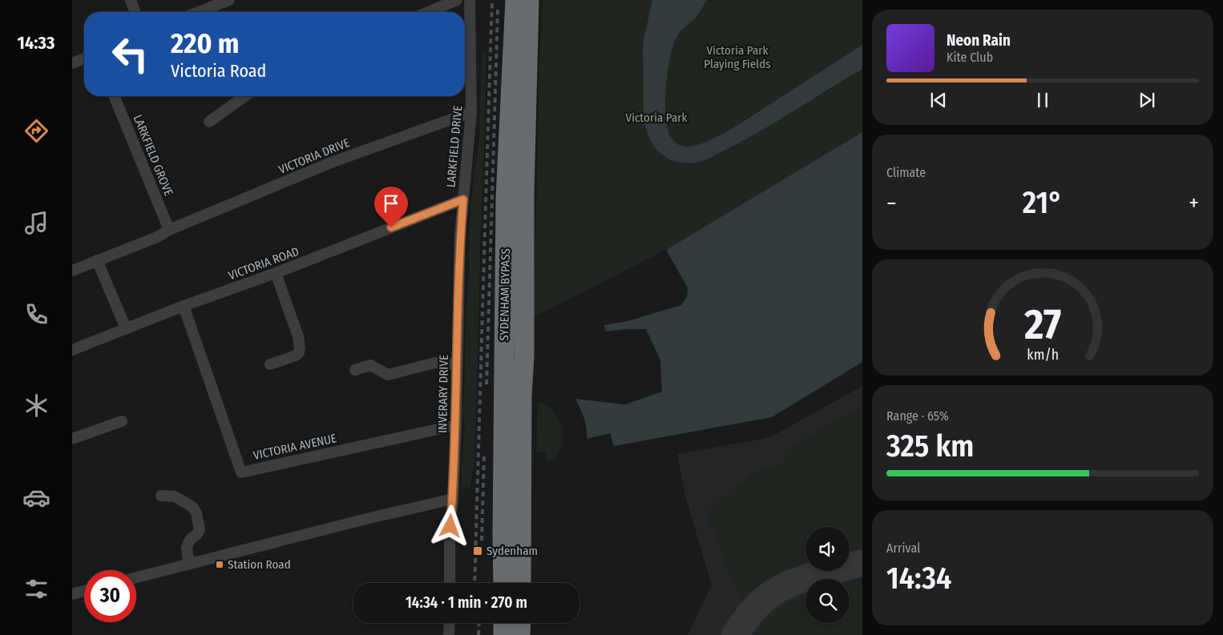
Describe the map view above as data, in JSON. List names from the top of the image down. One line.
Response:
{"streets":{"highway":["SYDENHAM BYPASS"],"street":["LARKFIELD DRIVE","LARKFIELD GROVE","VICTORIA DRIVE","VICTORIA ROAD","INVERARY DRIVE","VICTORIA AVENUE"]},"crossings":[["LARKFIELD DRIVE","VICTORIA DRIVE"],["LARKFIELD DRIVE","VICTORIA ROAD"],["LARKFIELD DRIVE","INVERARY DRIVE"],["LARKFIELD GROVE","VICTORIA DRIVE"],["VICTORIA ROAD","INVERARY DRIVE"],["VICTORIA ROAD","VICTORIA AVENUE"],["INVERARY DRIVE","VICTORIA AVENUE"]],"parks":["Victoria Park Playing Fields","Victoria Park"],"places":{"transit":["Sydenham","Station Road"]},"page":{"tabs":"14:33","turn":["220 m","Victoria Road"],"song":["Neon Rain","Kite Club"],"tile":["Climate",["Range · 65%","325 km"],["Arrival","14:34"]],"heat":["−","21°","+"],"limit":"30","trip":"14:34 · 1 min · 270 m","gauge":["27","km/h"]}}
